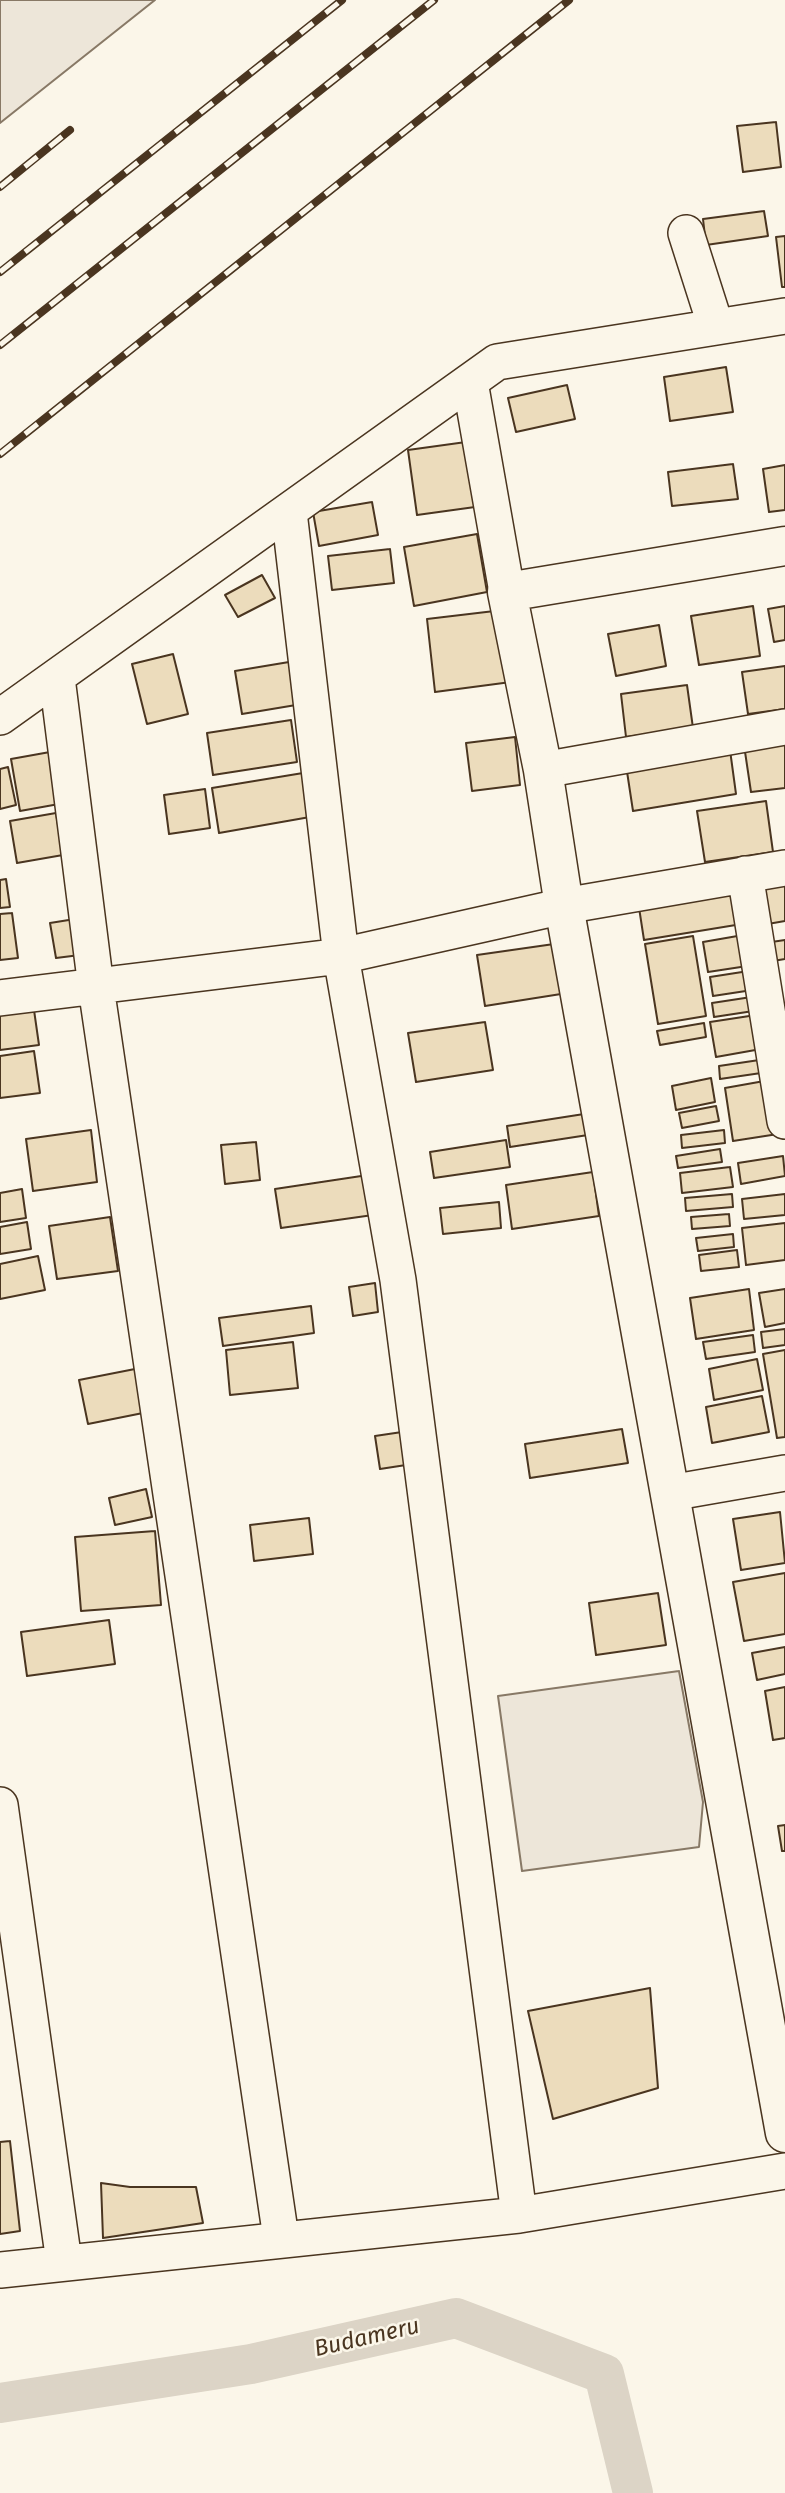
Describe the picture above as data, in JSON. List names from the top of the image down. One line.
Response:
{"water":["Budameru"]}
